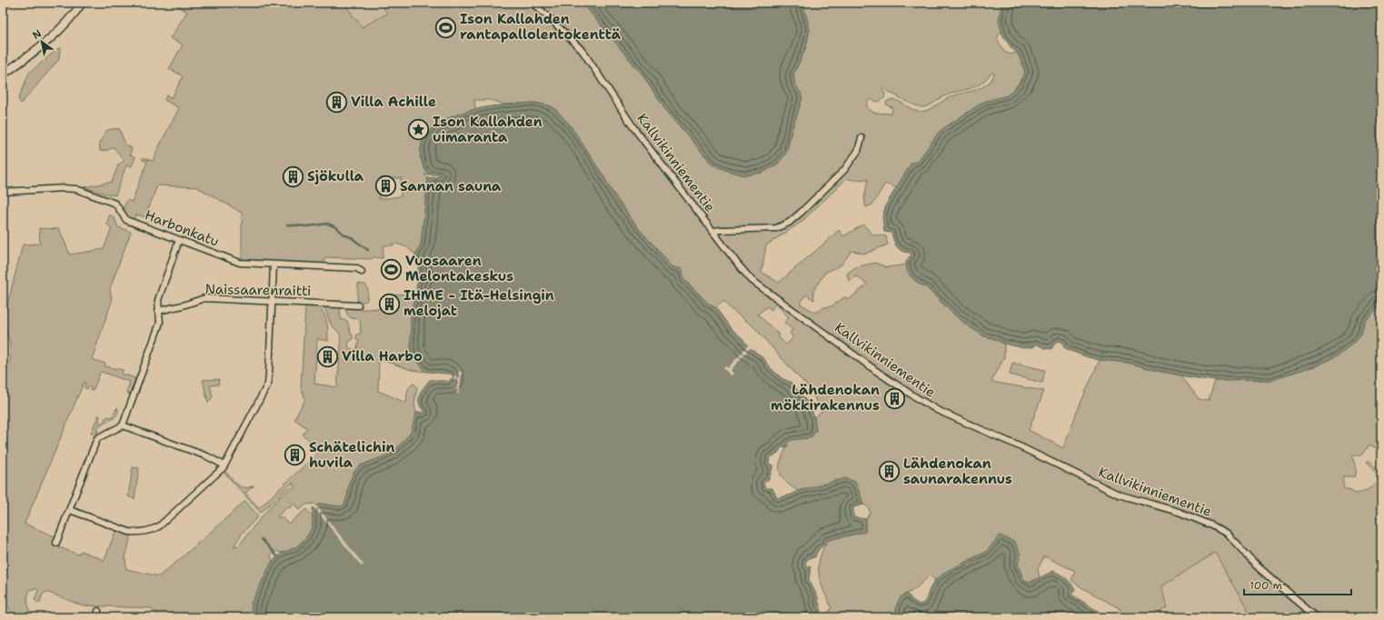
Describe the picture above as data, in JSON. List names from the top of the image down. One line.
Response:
{"streets":{"street":["Kallvikinniementie","Harbonkatu","Naissaarenraitti"]},"places":{"sports":["Ison Kallahden rantapallolentokenttä","Vuosaaren Melontakeskus"],"building":["Villa Achille","Sjökulla","Sannan sauna","IHME - Itä-Helsingin melojat","Villa Harbo","Lähdenokan mökkirakennus","Schätelichin huvila","Lähdenokan saunarakennus"],"place":["Ison Kallahden uimaranta"]},"scale_bar":"100 m","north":"top left"}
